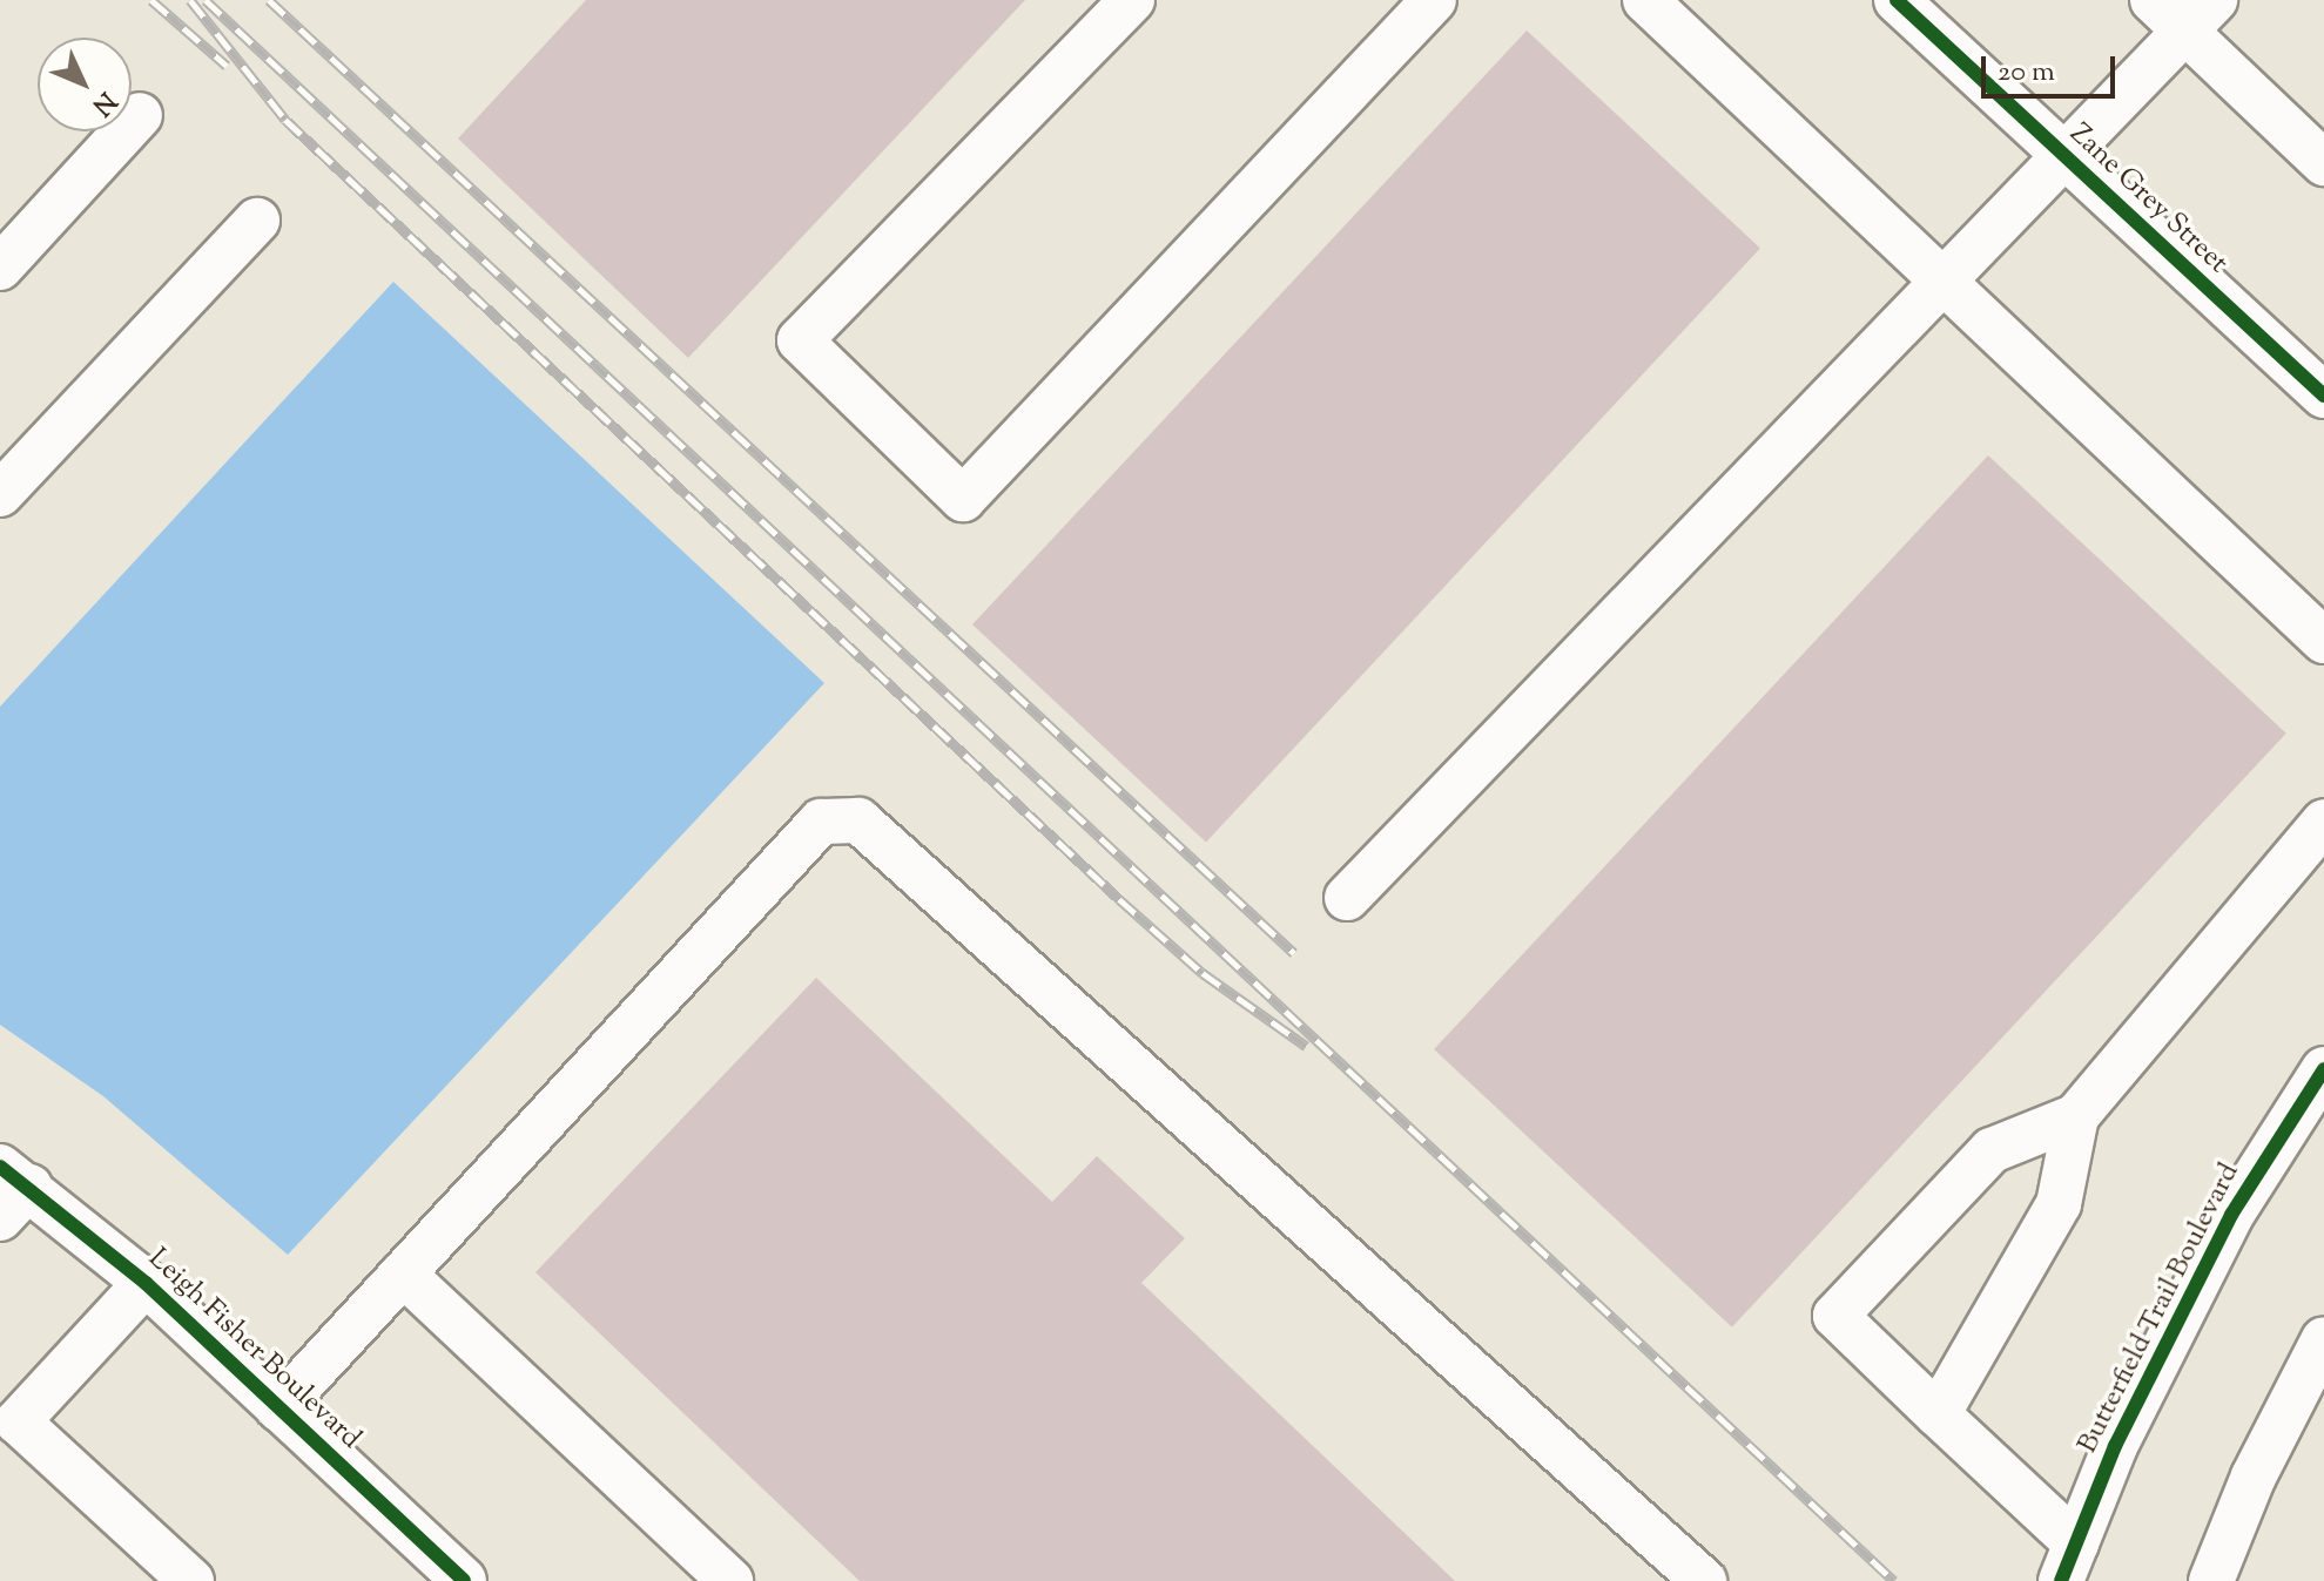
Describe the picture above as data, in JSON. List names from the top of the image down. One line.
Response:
{"streets":{"street":["Zane Grey Street","Butterfield Trail Boulevard","Leigh Fisher Boulevard"]},"scale_bar":"20 m","north":"bottom right"}
